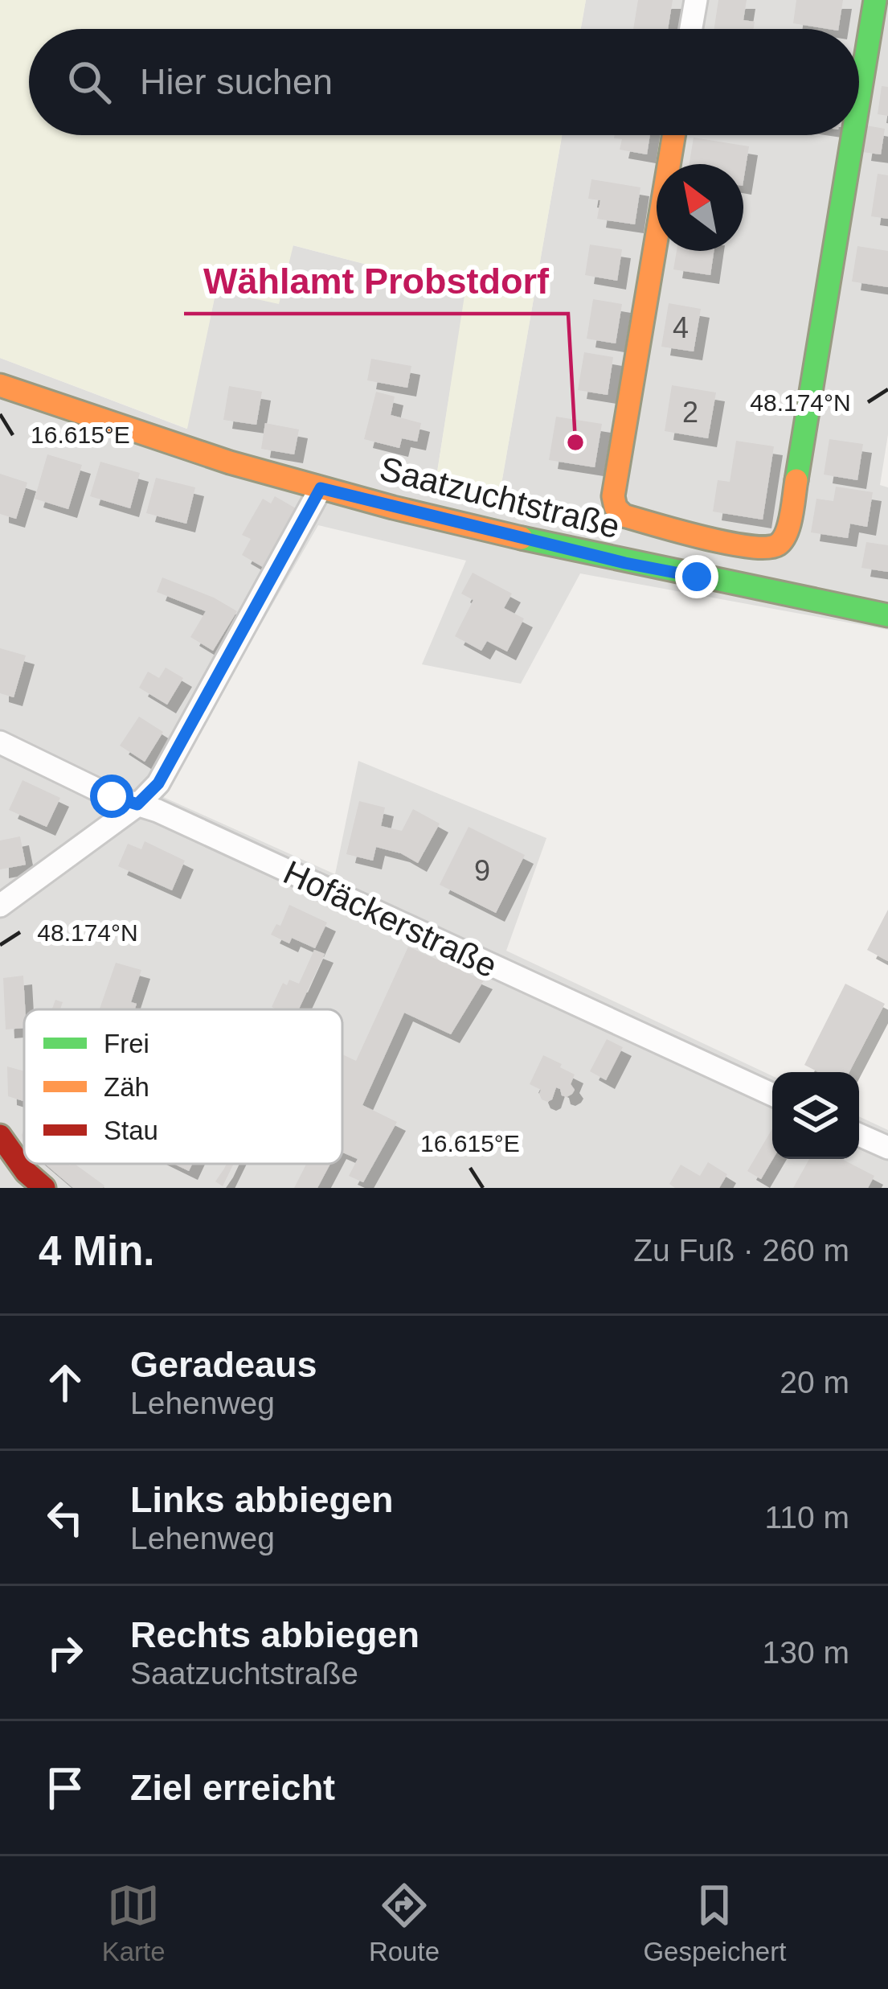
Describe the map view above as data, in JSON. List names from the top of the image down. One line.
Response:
{"streets":{"street":["Saatzuchtstraße","Hofäckerstraße"]},"places":["Wählamt Probstdorf"],"house_numbers":["4","2","9"],"legend":["Frei","Zäh","Stau"],"north":"top left","page":{"search":"Hier suchen","heading":["4 Min.","Zu Fuß · 260 m"],"list":[["Geradeaus","Lehenweg","20 m"],["Links abbiegen","Lehenweg","110 m"],["Rechts abbiegen","Saatzuchtstraße","130 m"],"Ziel erreicht"],"nav":["Karte","Route","Gespeichert"]},"coordinates":["48.174°N","16.615°E"]}
